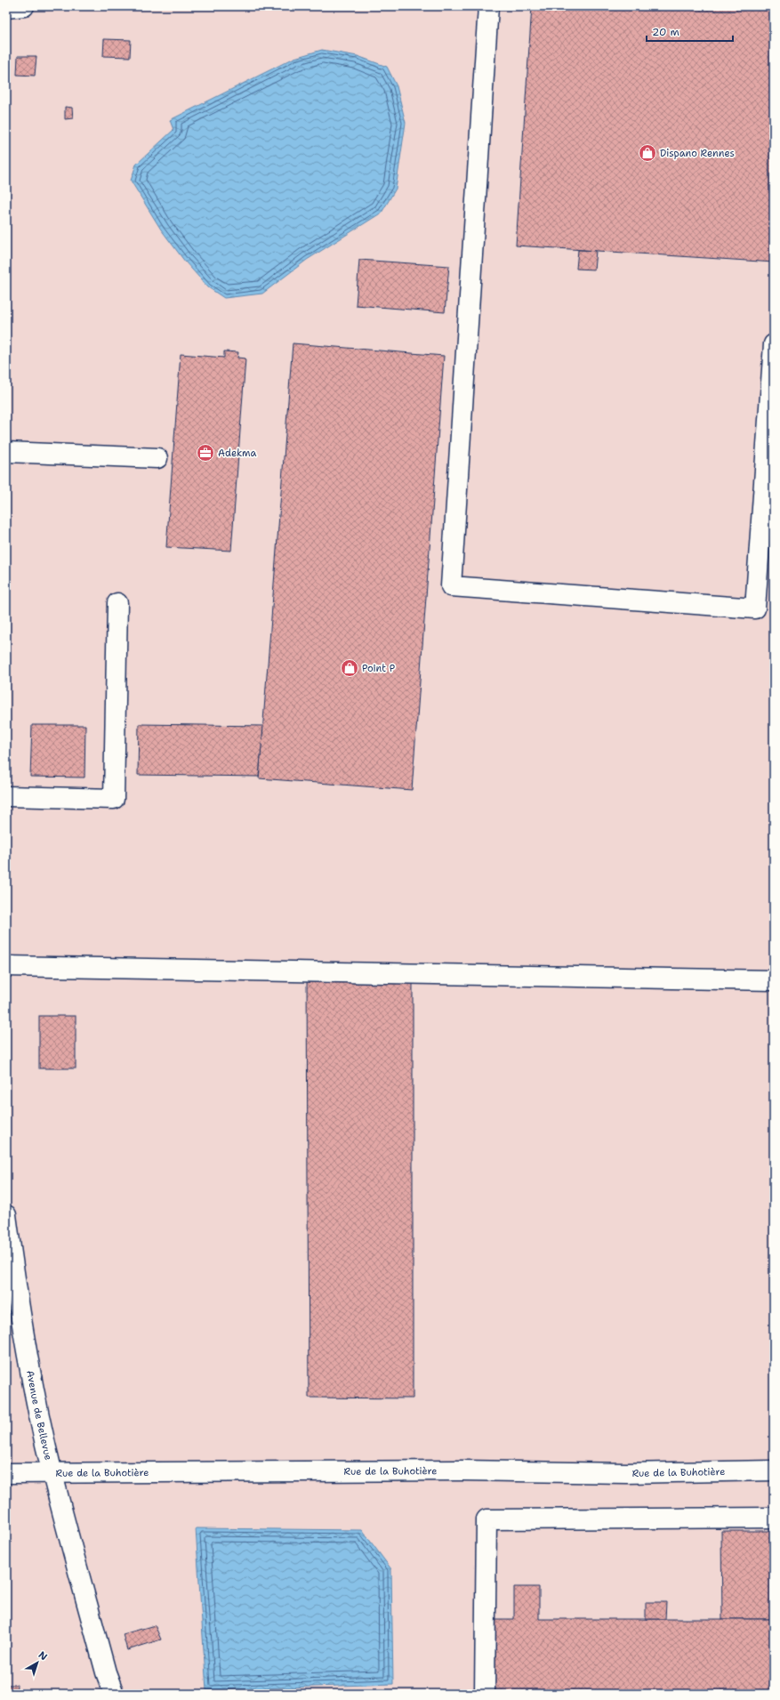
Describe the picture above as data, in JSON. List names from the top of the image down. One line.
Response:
{"streets":{"street":["Avenue de Bellevue","Rue de la Buhotière"]},"crossings":[["Avenue de Bellevue","Rue de la Buhotière"]],"places":{"shop":["Dispano Rennes","Point P"],"office":["Adekma"]},"scale_bar":"20 m","north":"top right"}
